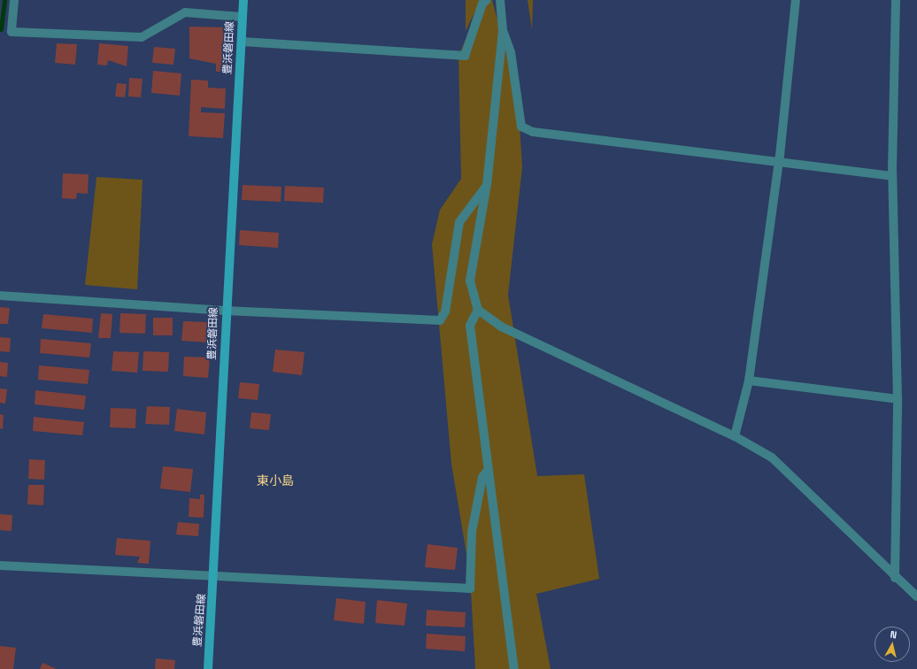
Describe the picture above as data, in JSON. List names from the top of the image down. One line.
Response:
{"streets":{"main road":["豊浜磐田線"]},"districts":["東小島"],"north":"top"}
